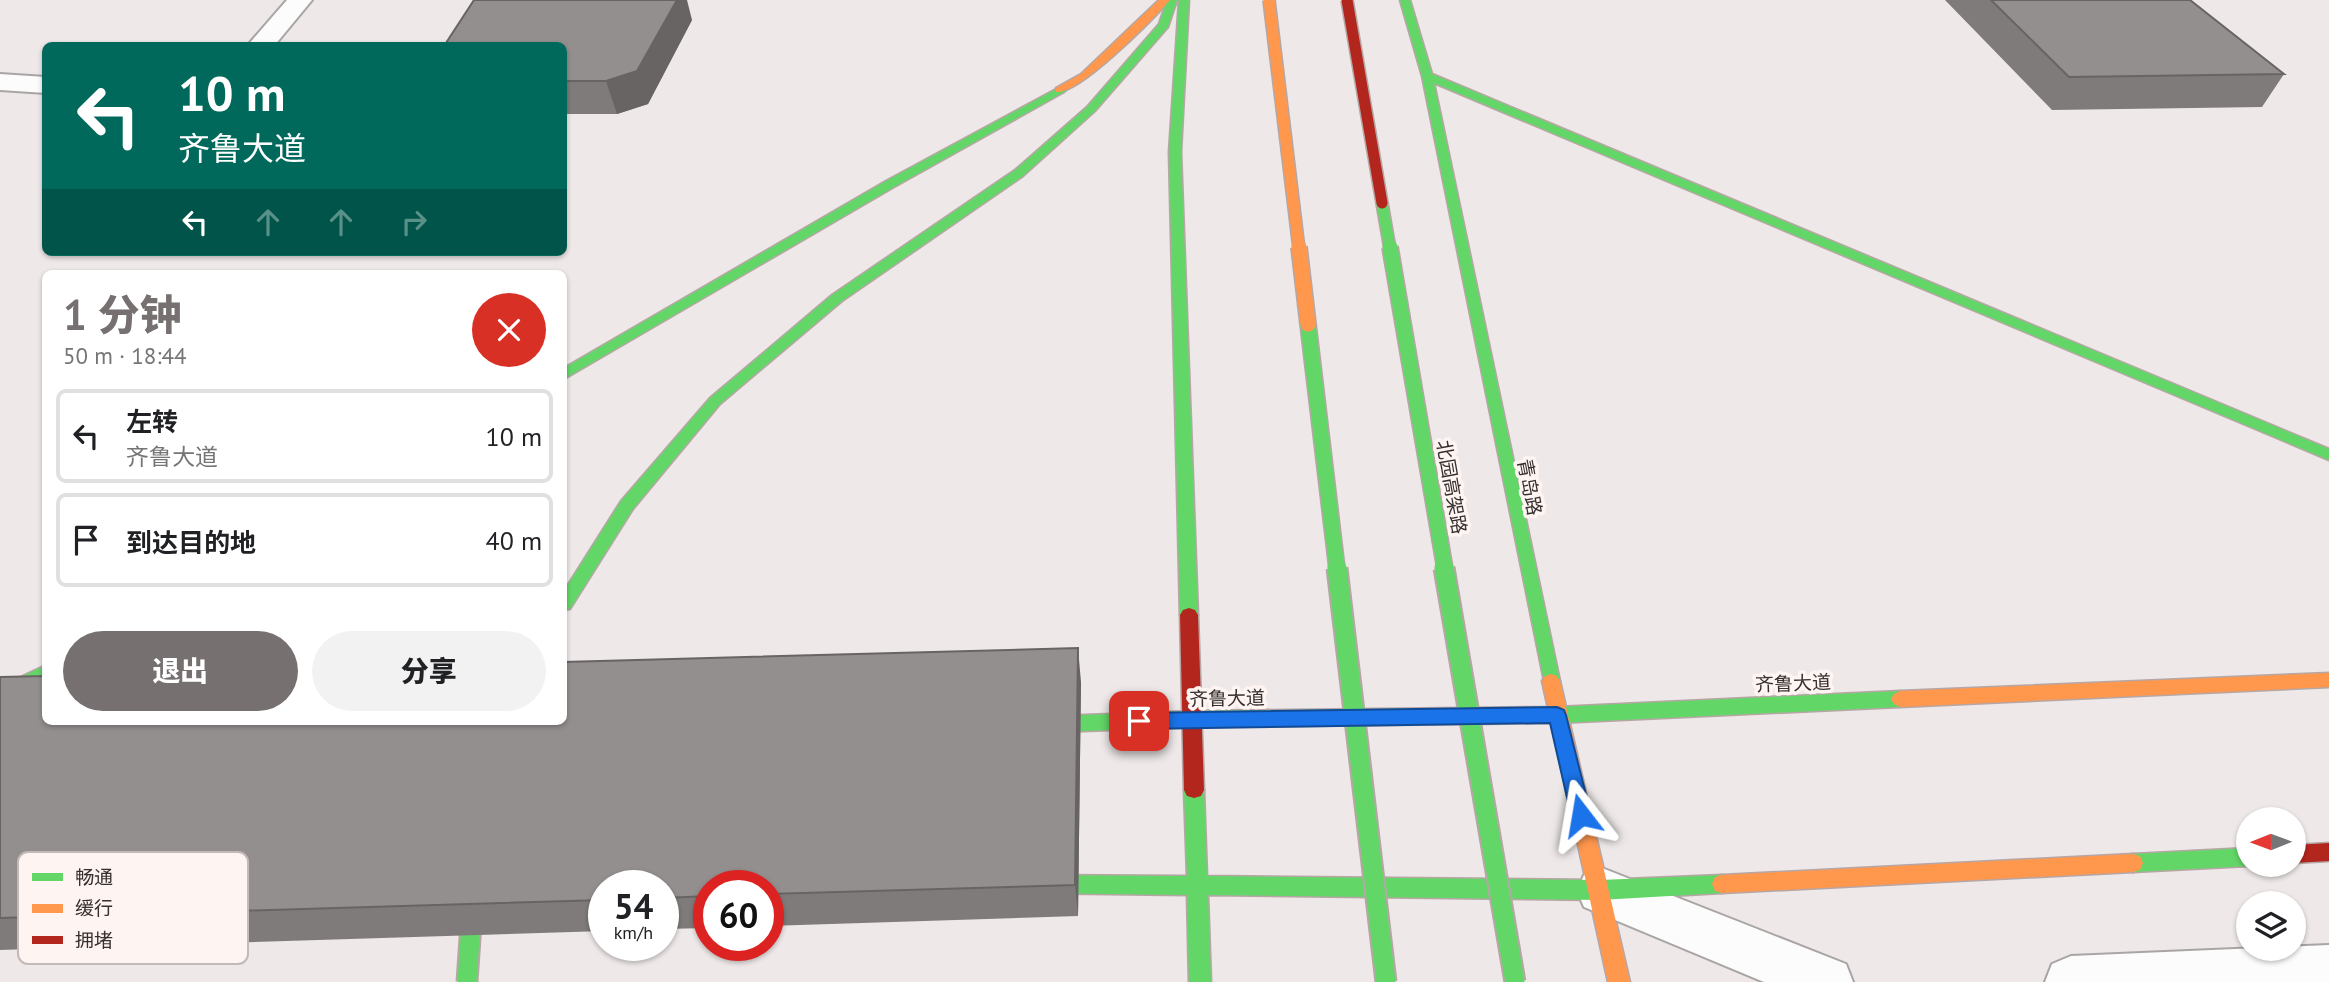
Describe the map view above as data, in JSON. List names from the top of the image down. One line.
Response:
{"streets":{"main road":["北园高架路","青岛路","齐鲁大道"]},"crossings":[["青岛路","齐鲁大道"]],"legend":["畅通","缓行","拥堵"],"north":"left","page":{"turn":["10 m","齐鲁大道"],"heading":["1 分钟","50 m · 18:44"],"list":[{"name":"左转","note":"齐鲁大道","value":"10 m"},{"name":"到达目的地","value":"40 m"}],"buttons":["退出","分享"],"speed":"54 km/h","limit":"60"}}
